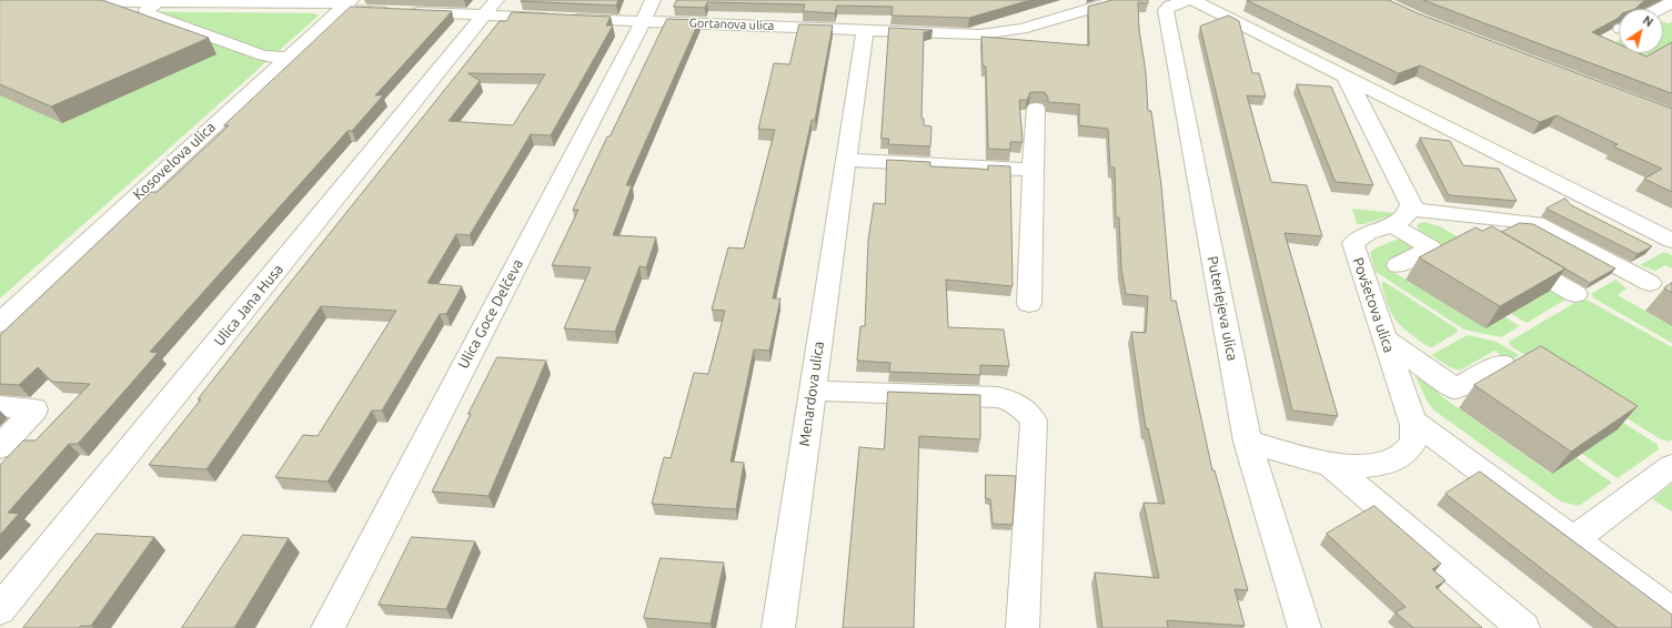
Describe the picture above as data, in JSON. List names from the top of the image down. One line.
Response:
{"streets":{"street":["Gortanova ulica","Kosovelova ulica","Ulica Jana Husa","Povšetova ulica","Puterlejeva ulica","Ulica Goce Delčeva","Menardova ulica"]},"crossings":[["Gortanova ulica","Kosovelova ulica"],["Gortanova ulica","Ulica Jana Husa"],["Gortanova ulica","Ulica Goce Delčeva"],["Gortanova ulica","Menardova ulica"],["Povšetova ulica","Puterlejeva ulica"]],"north":"top right"}
